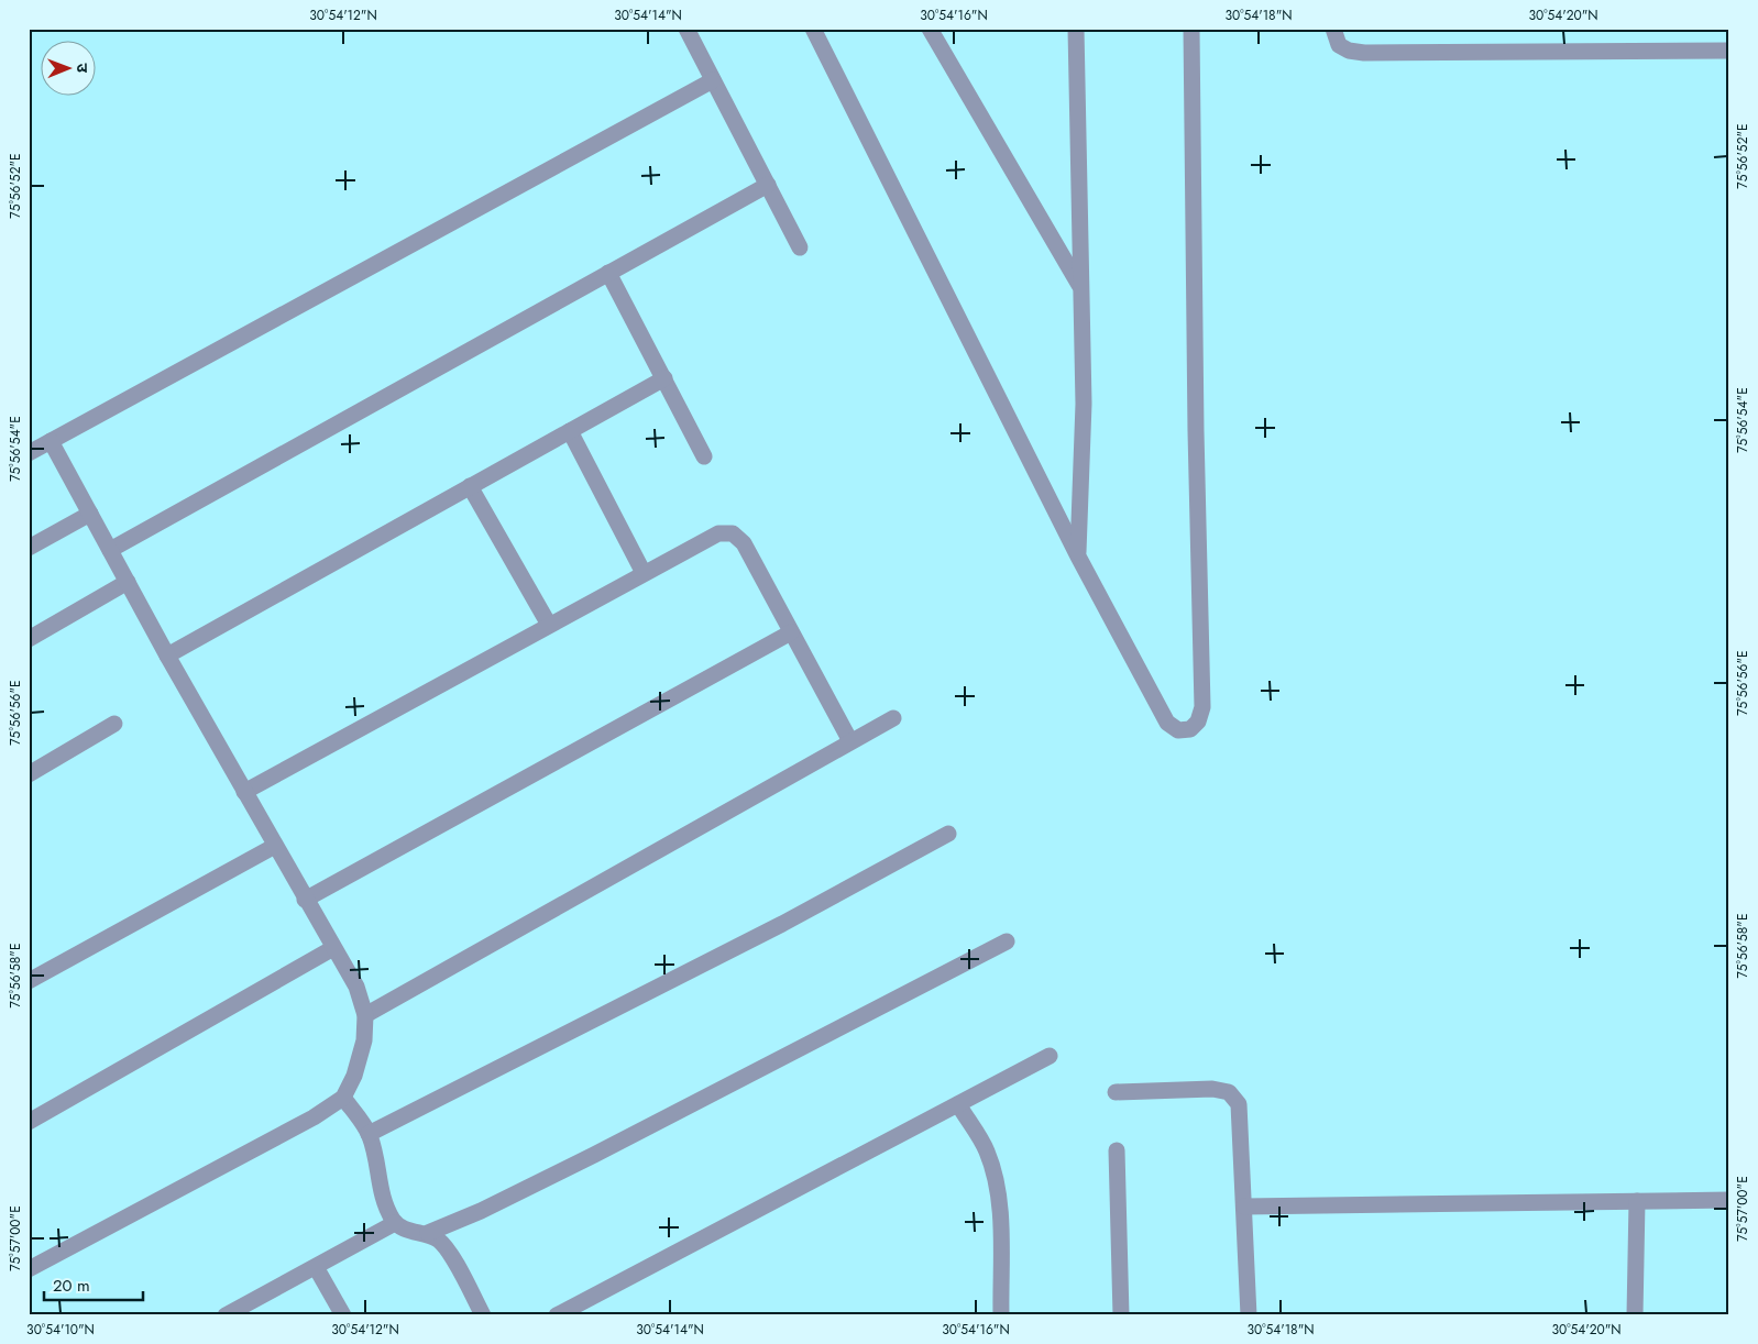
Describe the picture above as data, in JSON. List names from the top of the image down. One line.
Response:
{"scale_bar":"20 m","north":"right","coordinates":["30°54'12\"N","30°54'14\"N","30°54'16\"N","30°54'18\"N","30°54'20\"N","75°56'52\"E","75°56'54\"E","75°56'56\"E","75°56'58\"E","75°57'00\"E","30°54'10\"N"]}
